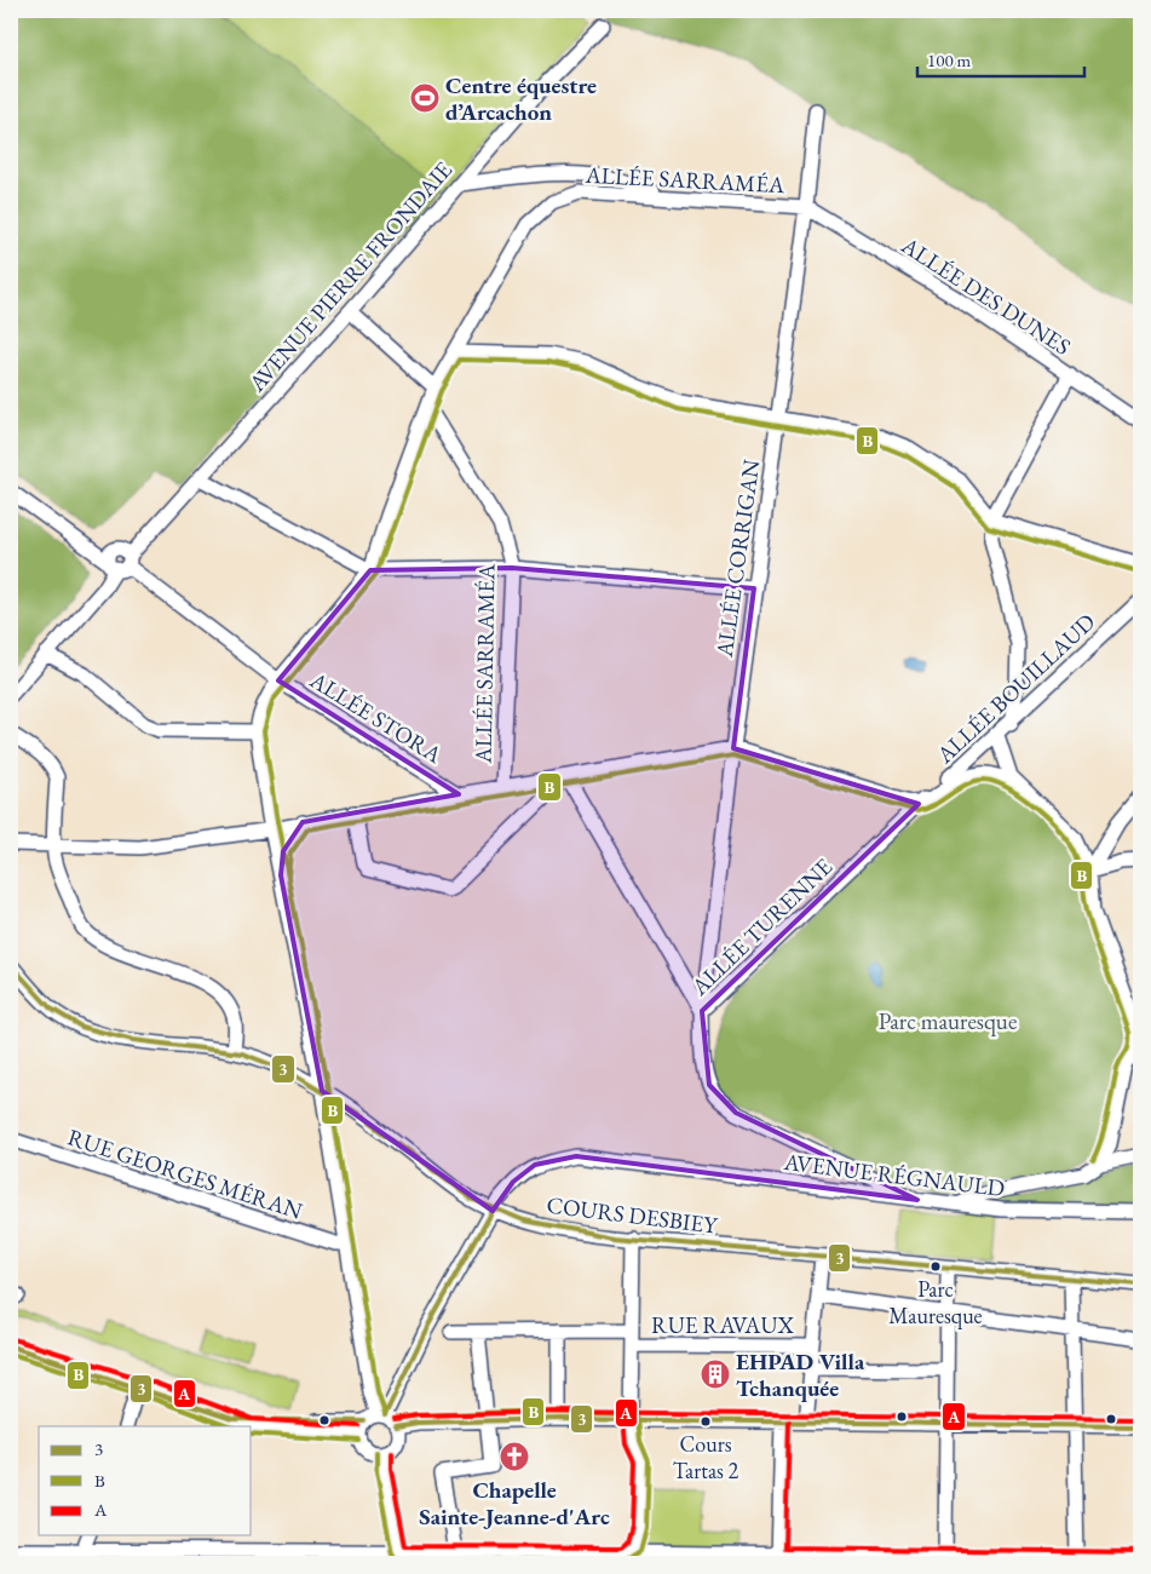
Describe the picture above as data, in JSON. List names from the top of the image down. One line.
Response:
{"streets":{"street":["ALLÉE SARRAMÉA","AVENUE PIERRE FRONDAIE","ALLÉE DES DUNES","ALLÉE CORRIGAN","ALLÉE BOUILLAUD","ALLÉE STORA","ALLÉE TURENNE","RUE GEORGES MÉRAN","AVENUE RÉGNAULD","COURS DESBIEY","RUE RAVAUX"]},"crossings":[["ALLÉE SARRAMÉA","ALLÉE DES DUNES"],["ALLÉE SARRAMÉA","ALLÉE CORRIGAN"],["AVENUE PIERRE FRONDAIE","ALLÉE STORA"],["ALLÉE DES DUNES","ALLÉE CORRIGAN"],["ALLÉE CORRIGAN","ALLÉE TURENNE"],["ALLÉE BOUILLAUD","ALLÉE TURENNE"],["ALLÉE TURENNE","AVENUE RÉGNAULD"],["AVENUE RÉGNAULD","COURS DESBIEY"]],"parks":["Parc mauresque"],"places":{"sports":["Centre équestre d’Arcachon"],"other":["Parc Mauresque","Cours Tartas 2"],"building":["EHPAD Villa Tchanquée"],"church":["Chapelle Sainte-Jeanne-d'Arc"]},"lines":["transit line B","transit line 3","transit line A"],"legend":["3","B","A"],"scale_bar":"100 m"}
